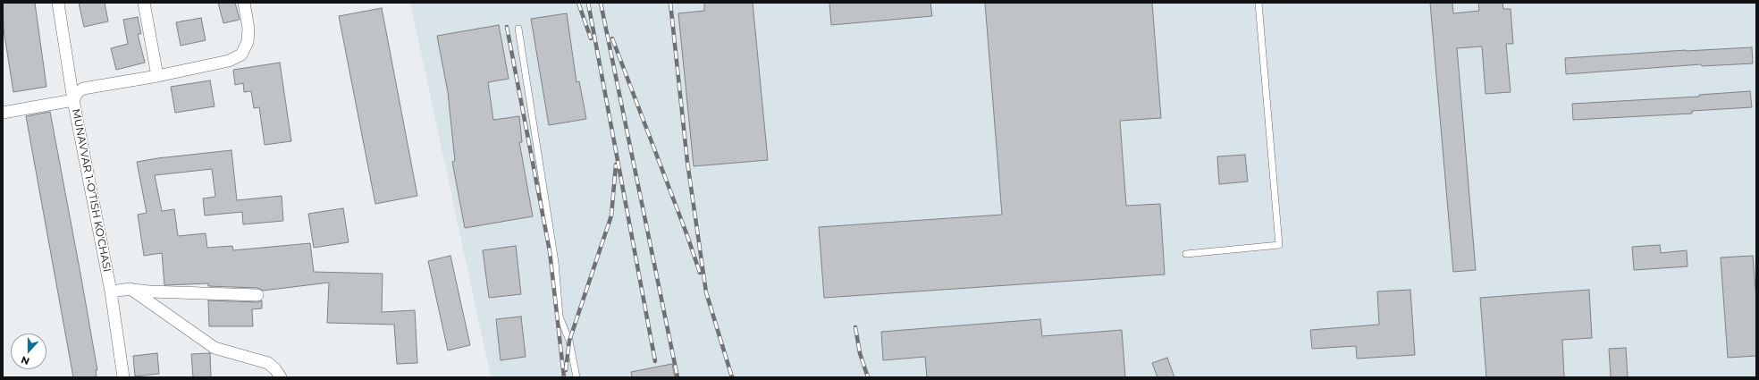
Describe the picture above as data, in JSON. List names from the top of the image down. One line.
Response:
{"streets":{"street":["MUNAVVAR 1-O'TISH KO'CHASI"]},"north":"bottom"}
